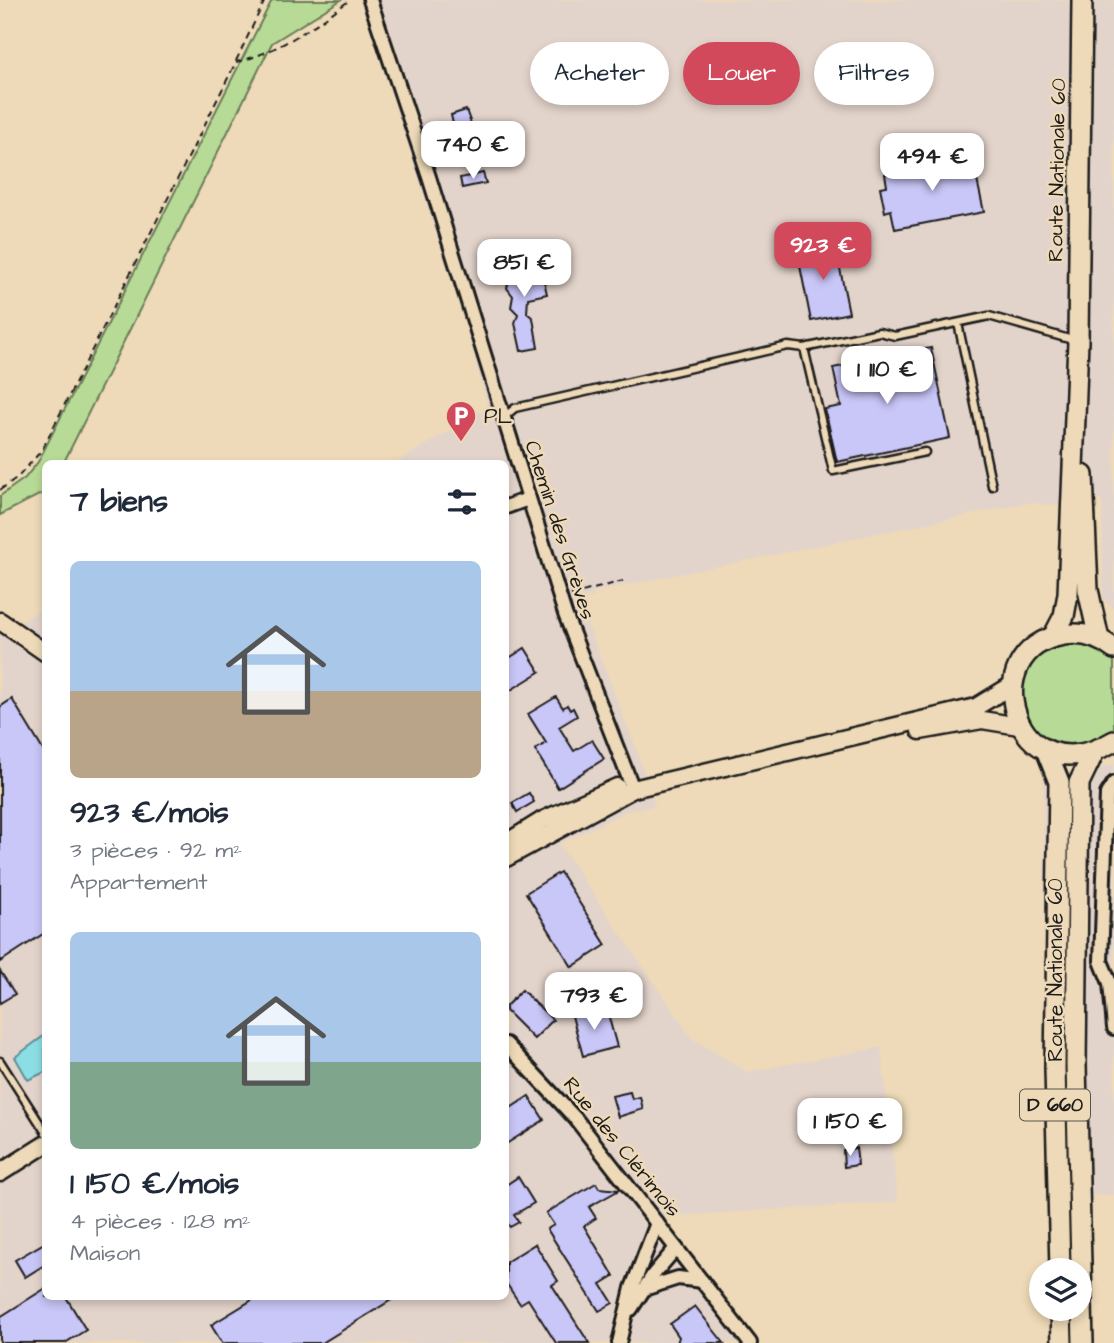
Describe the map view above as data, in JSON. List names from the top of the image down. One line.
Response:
{"streets":{"main road":["Route Nationale 60","D 660"],"street":["Chemin des Grèves","Rue des Clérimois"]},"places":{"parking":["PL"]},"page":{"chip":["Acheter","Louer","Filtres"],"price":["740 €","494 €","923 €","851 €","1 110 €","793 €","1 150 €"],"heading":"7 biens","list":[{"name":"923 €/mois","note":"3 pièces · 92 m² · Appartement"},{"name":"1 150 €/mois","note":"4 pièces · 128 m² · Maison"}]}}
